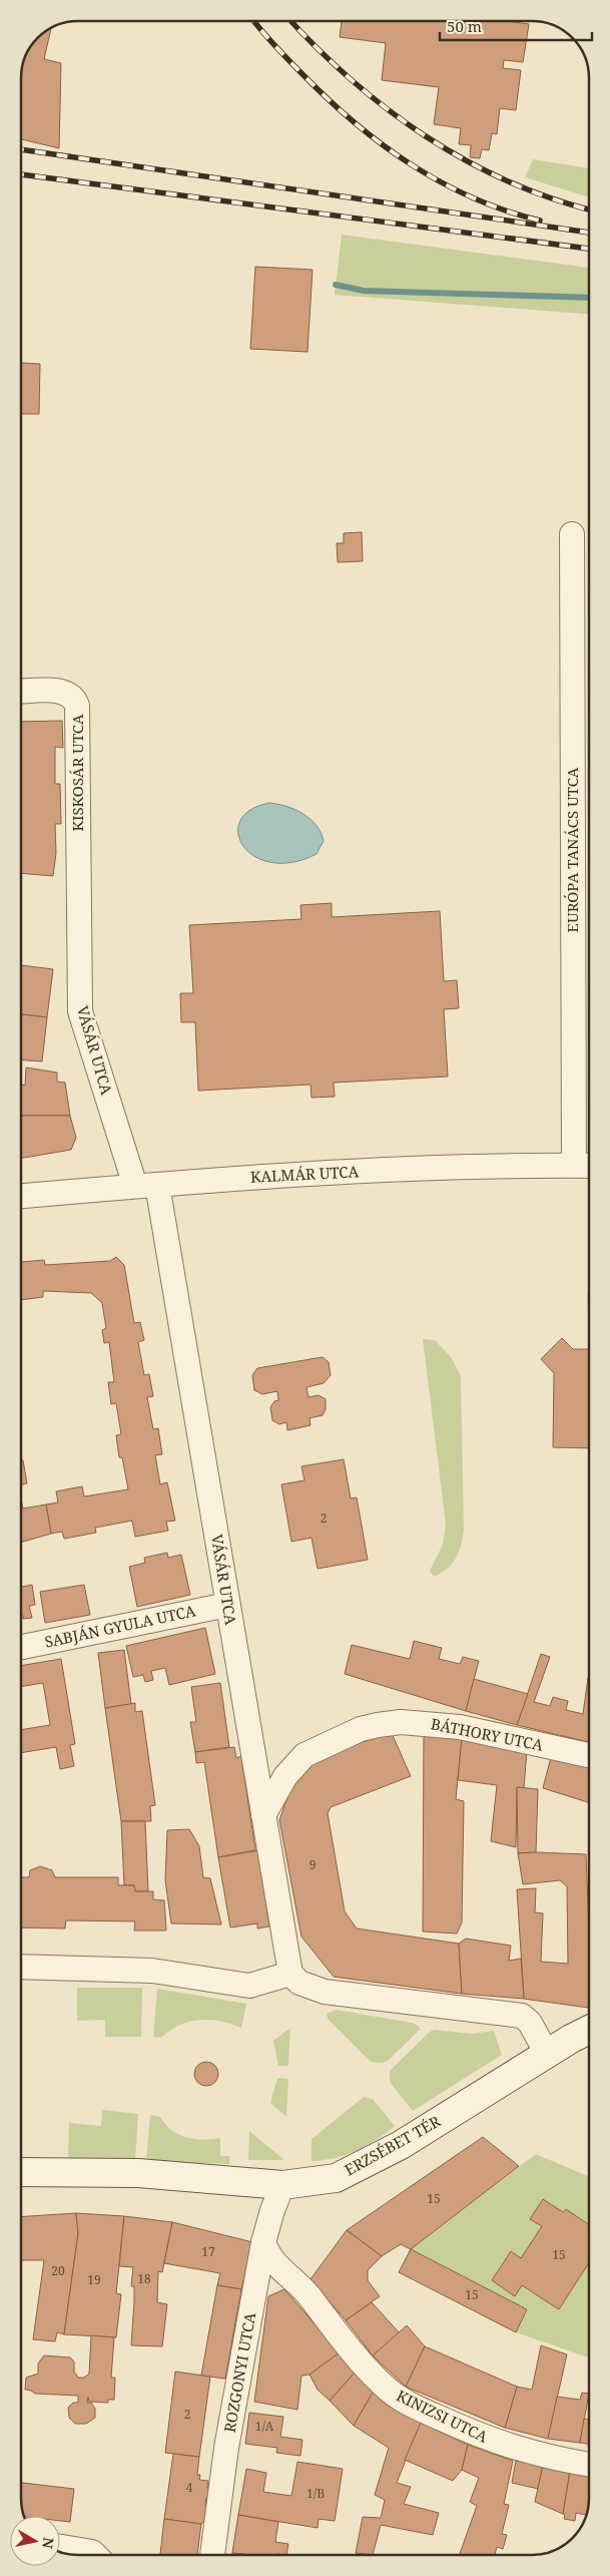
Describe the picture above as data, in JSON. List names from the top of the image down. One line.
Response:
{"streets":{"street":["KISKOSÁR UTCA","EURÓPA TANÁCS UTCA","VÁSÁR UTCA","KALMÁR UTCA","SABJÁN GYULA UTCA","BÁTHORY UTCA","ERZSÉBET TÉR","ROZGONYI UTCA","KINIZSI UTCA"]},"crossings":[["KISKOSÁR UTCA","VÁSÁR UTCA"],["EURÓPA TANÁCS UTCA","KALMÁR UTCA"],["VÁSÁR UTCA","KALMÁR UTCA"],["VÁSÁR UTCA","SABJÁN GYULA UTCA"],["VÁSÁR UTCA","BÁTHORY UTCA"],["ERZSÉBET TÉR","ROZGONYI UTCA"],["ROZGONYI UTCA","KINIZSI UTCA"]],"house_numbers":["2","9","15","17","15","20","18","19","15","2","1/A","4","1/B"],"scale_bar":"50 m","north":"right"}
